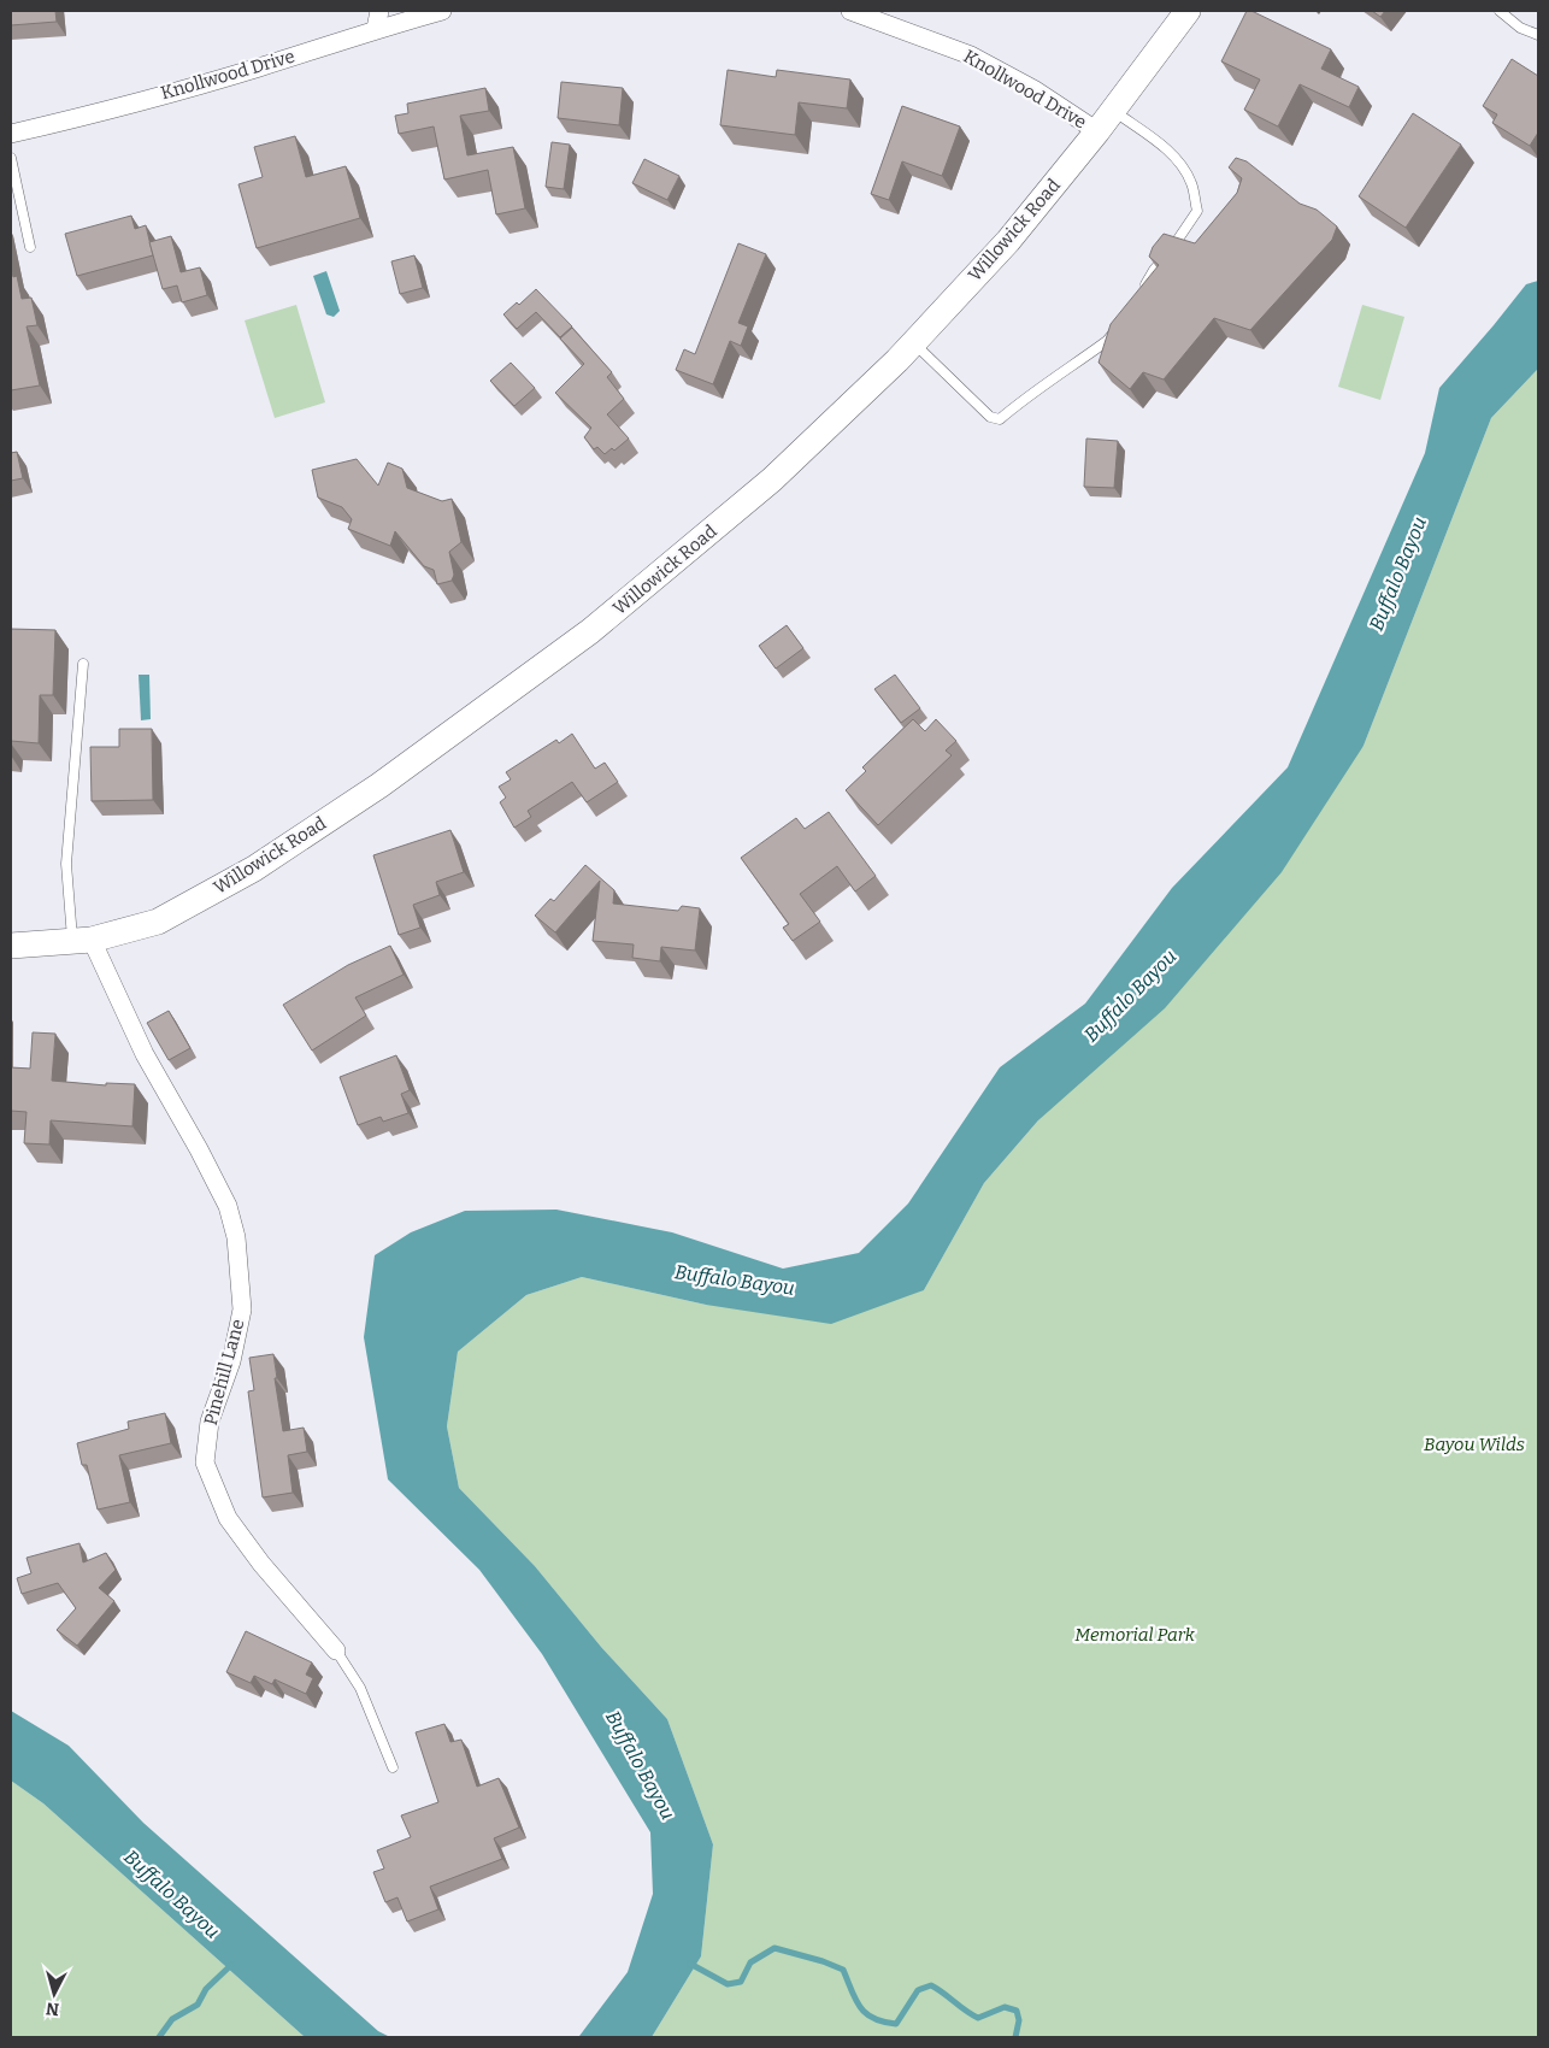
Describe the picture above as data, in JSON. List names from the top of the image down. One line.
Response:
{"streets":{"street":["Knollwood Drive","Willowick Road","Pinehill Lane"]},"crossings":[["Knollwood Drive","Willowick Road"],["Willowick Road","Pinehill Lane"]],"water":["Buffalo Bayou"],"parks":["Bayou Wilds","Memorial Park"],"north":"bottom"}
